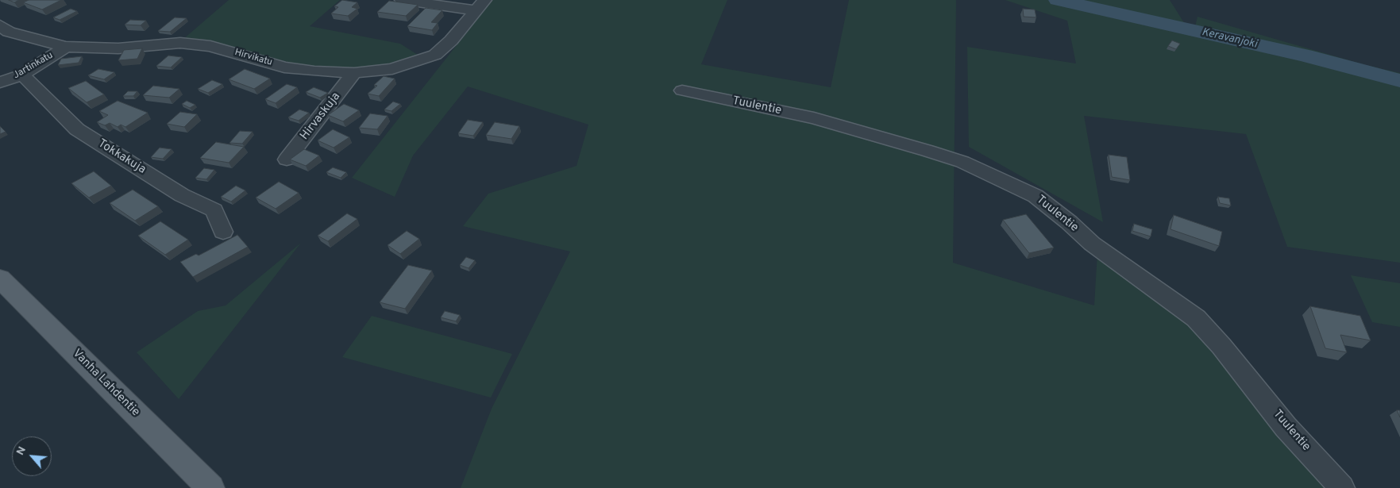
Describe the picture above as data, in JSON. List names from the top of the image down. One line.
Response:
{"streets":{"main road":["Vanha Lahdentie"],"street":["Hirvikatu","Jartinkatu","Tuulentie","Hirvaskuja","Tokkakuja"]},"crossings":[["Hirvikatu","Jartinkatu"],["Hirvikatu","Hirvaskuja"],["Jartinkatu","Tokkakuja"]],"water":["Keravanjoki"],"north":"top left"}
